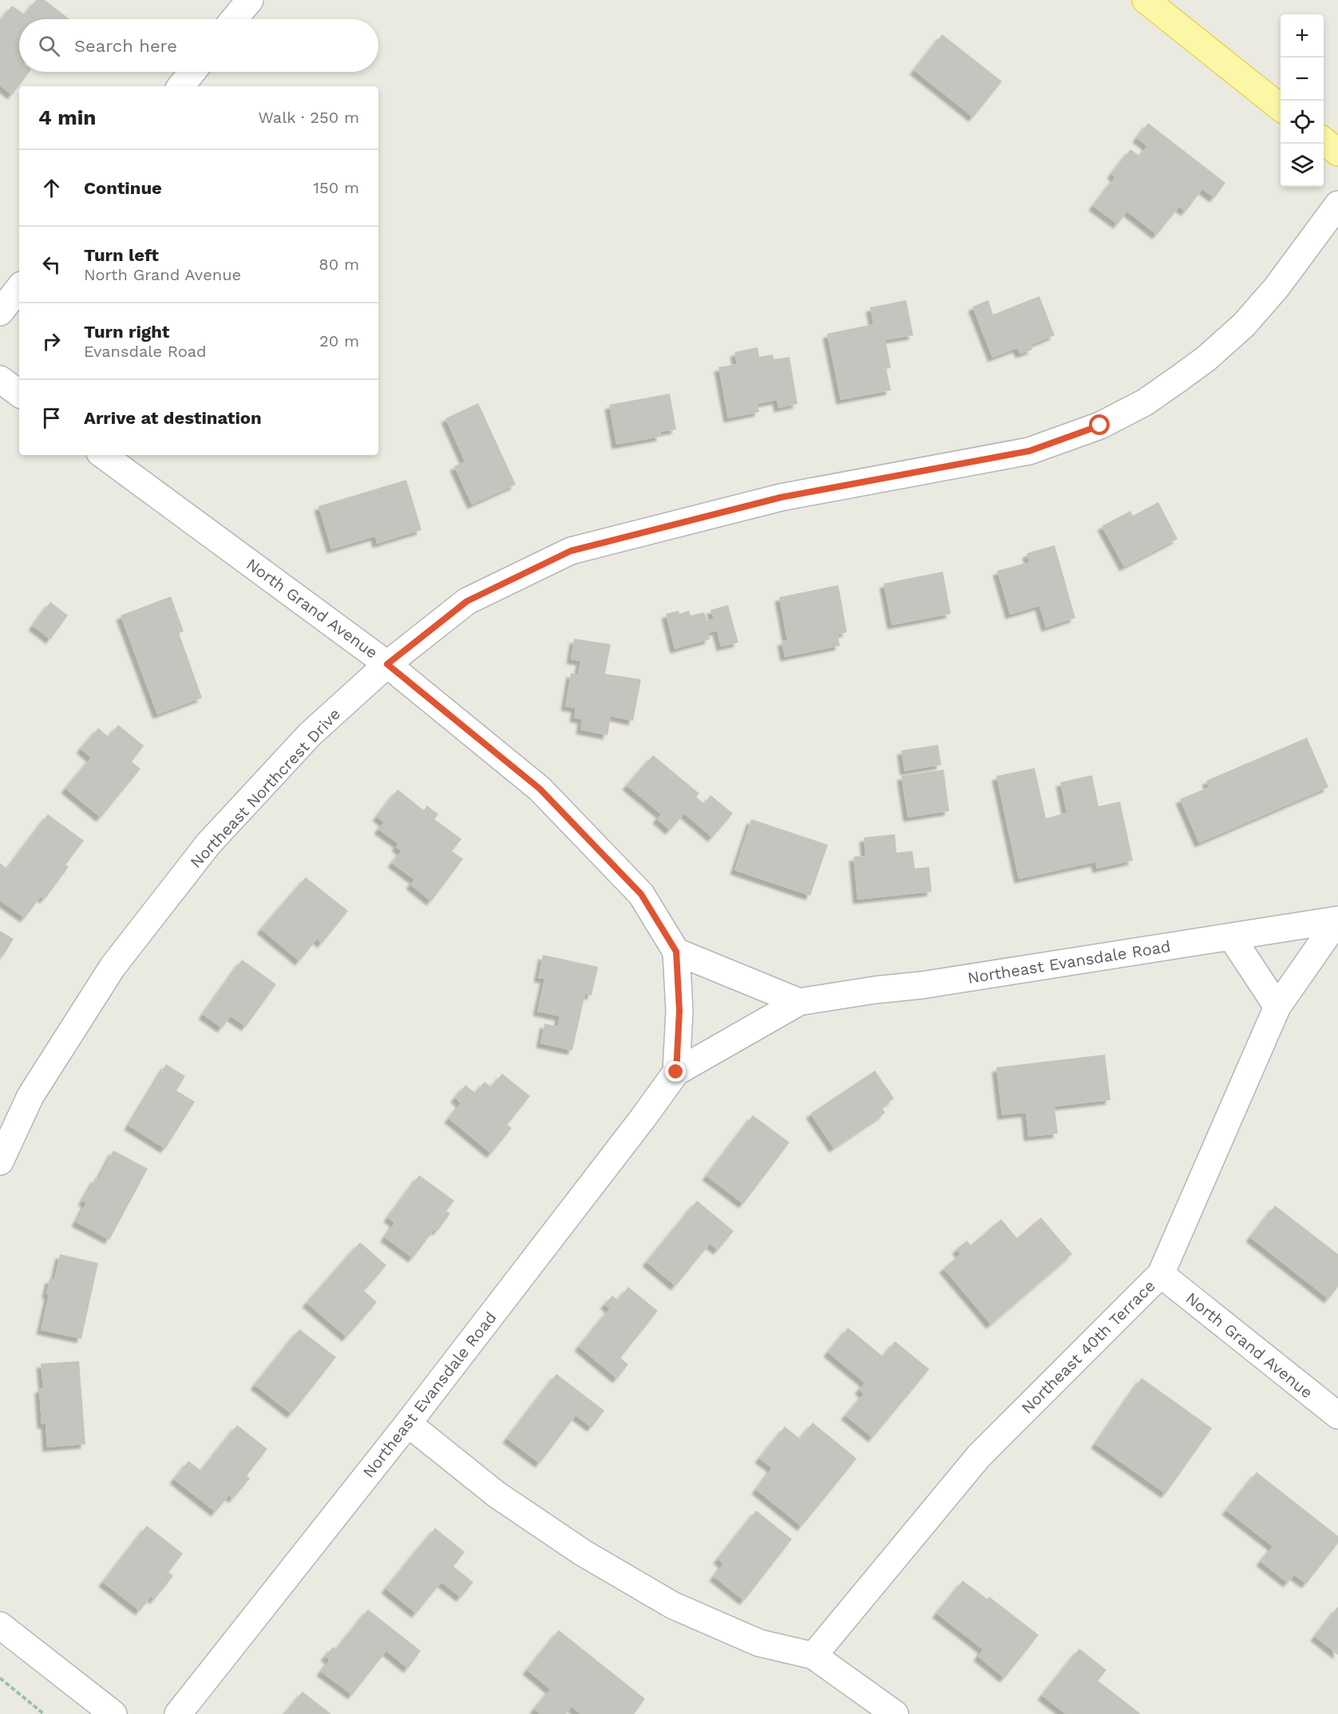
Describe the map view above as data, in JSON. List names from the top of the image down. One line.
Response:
{"streets":{"street":["North Grand Avenue","Northeast Northcrest Drive","Northeast Evansdale Road","Northeast 40th Terrace"]},"crossings":[["North Grand Avenue","Northeast Northcrest Drive"],["North Grand Avenue","Northeast 40th Terrace"],["Northeast Evansdale Road","Northeast 40th Terrace"]],"page":{"map_buttons":["+","−"],"search":"Search here","heading":["4 min","Walk · 250 m"],"list":[["Continue","150 m"],["Turn left","North Grand Avenue","80 m"],["Turn right","Evansdale Road","20 m"],"Arrive at destination"]}}
